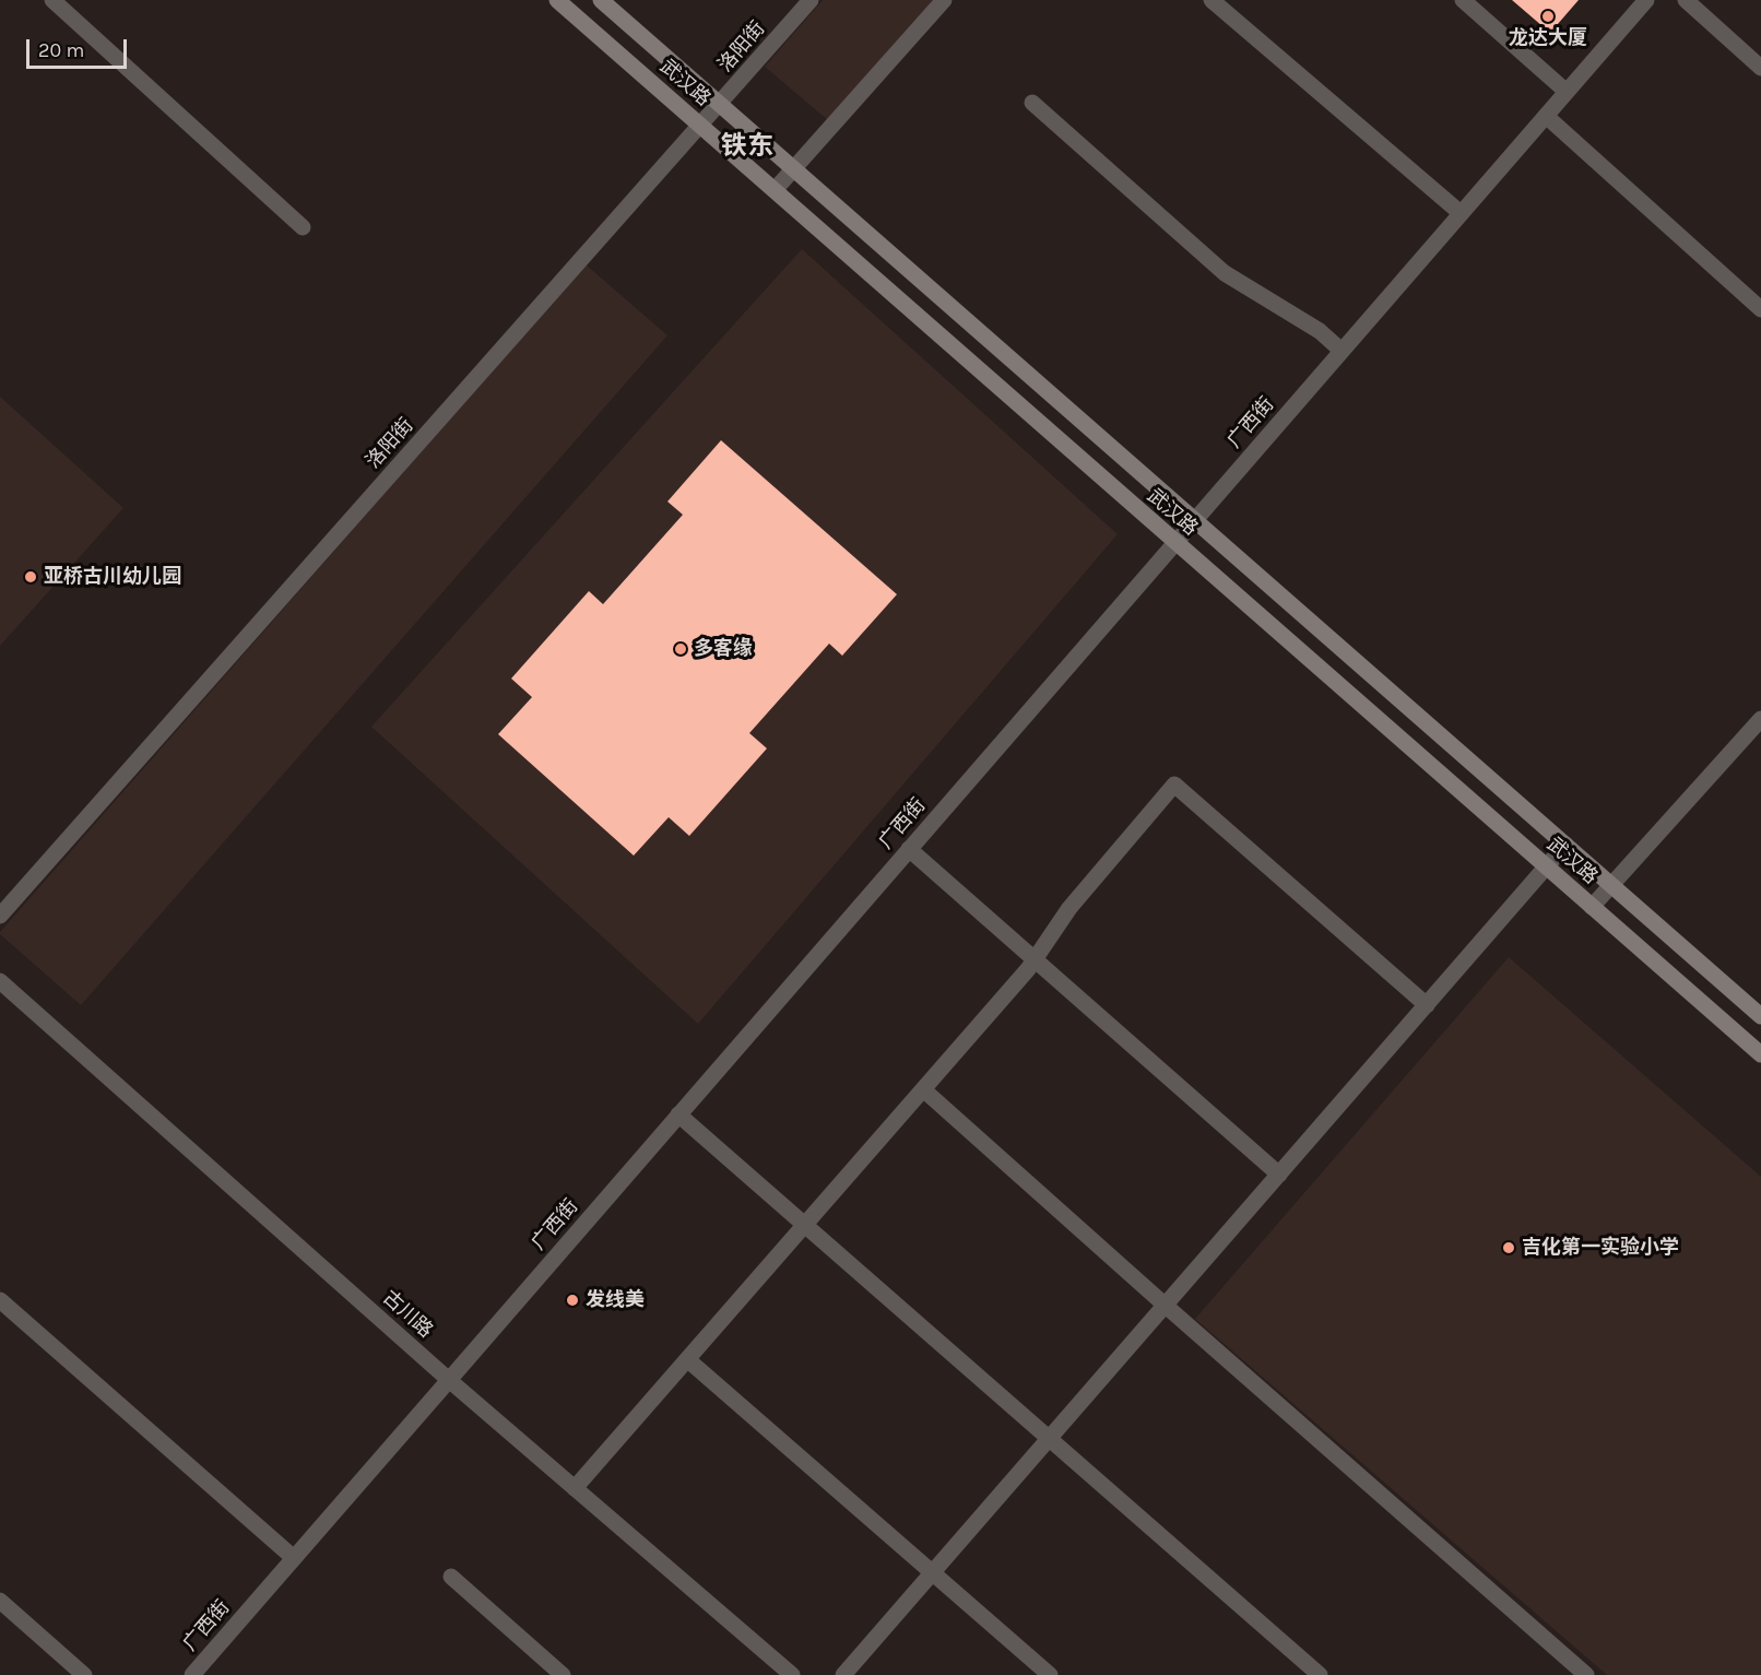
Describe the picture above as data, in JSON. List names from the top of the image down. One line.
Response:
{"streets":{"main road":["武汉路"],"street":["洛阳街","广西街","古川路"]},"crossings":[["洛阳街","武汉路"],["武汉路","广西街"],["广西街","古川路"]],"districts":["铁东"],"places":["龙达大厦","亚桥古川幼儿园","多客缘","吉化第一实验小学","发线美"],"scale_bar":"20 m"}
